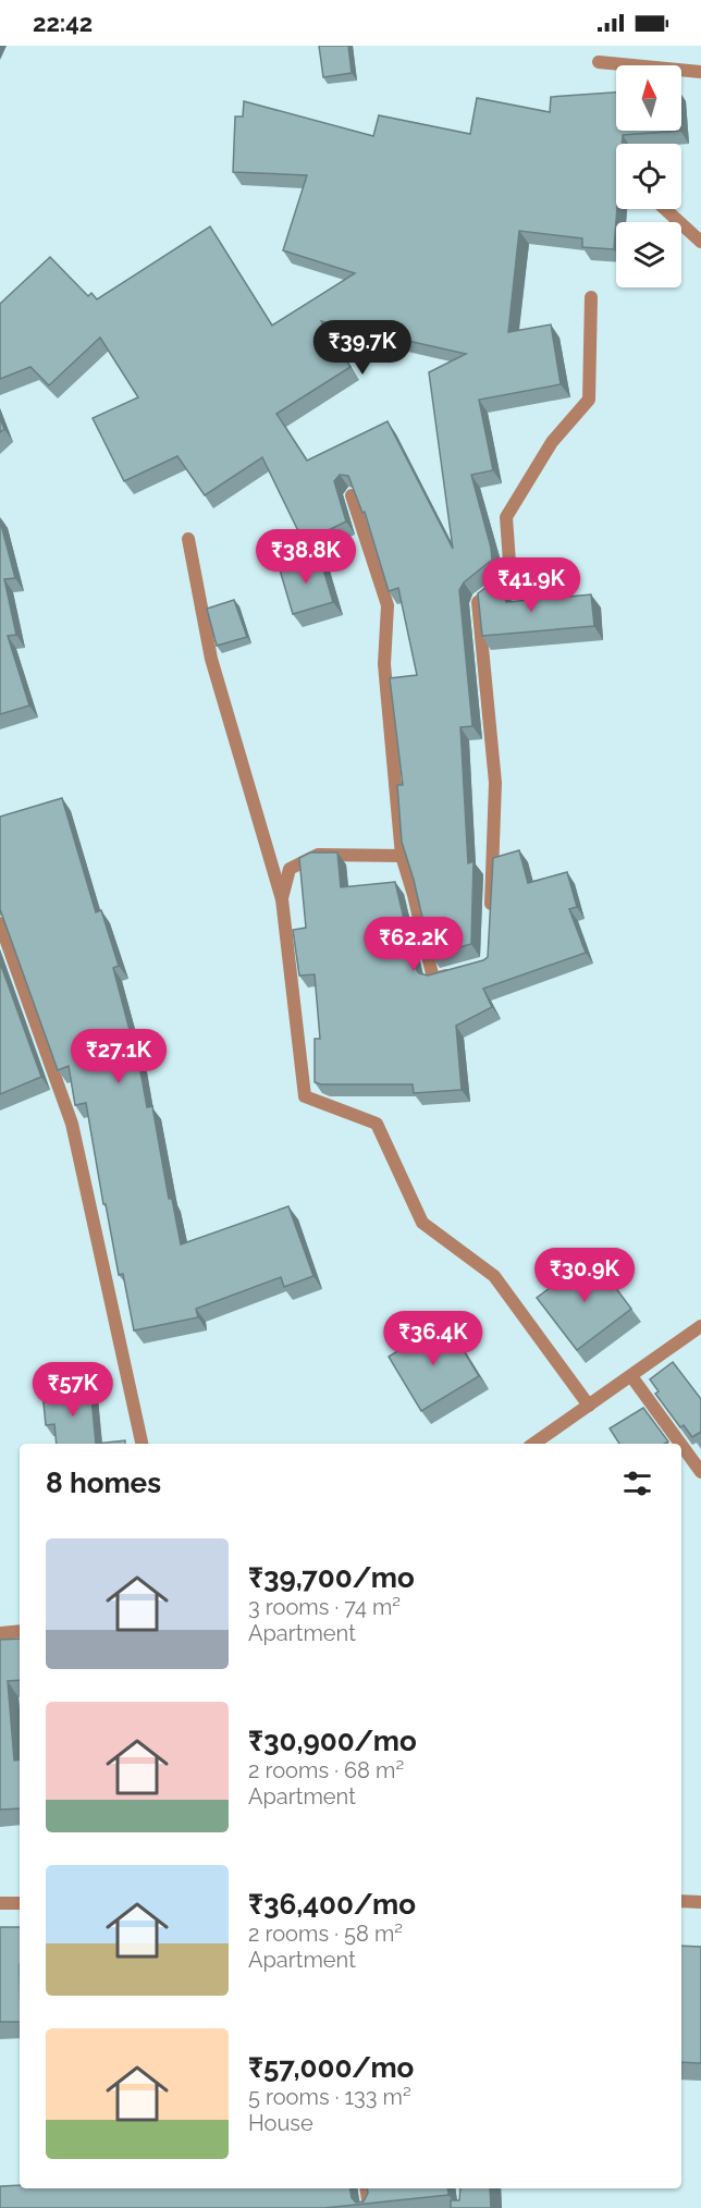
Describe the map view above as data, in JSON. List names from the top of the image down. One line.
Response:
{"north":"top","page":{"status":"22:42","price":["₹39.7K","₹38.8K","₹41.9K","₹62.2K","₹27.1K","₹30.9K","₹36.4K","₹57K"],"heading":"8 homes","list":[{"name":"₹39,700/mo","note":"3 rooms · 74 m² · Apartment"},{"name":"₹30,900/mo","note":"2 rooms · 68 m² · Apartment"},{"name":"₹36,400/mo","note":"2 rooms · 58 m² · Apartment"},{"name":"₹57,000/mo","note":"5 rooms · 133 m² · House"}]}}
